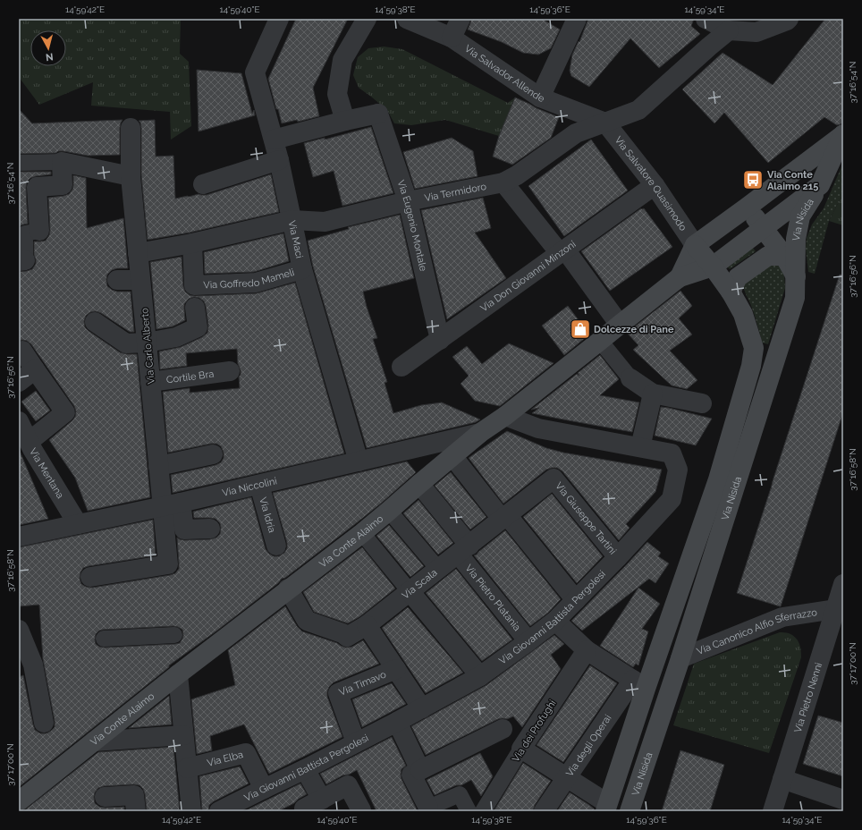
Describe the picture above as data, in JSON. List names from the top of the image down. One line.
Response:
{"streets":{"main road":["Via Nisida","Via Conte Alaimo"],"street":["Via Salvador Allende","Via Salvatore Quasimodo","Via Termidoro","Via Eugenio Montale","Via Maci","Via Don Giovanni Minzoni","Via Goffredo Mameli","Via Carlo Alberto","Cortile Bra","Via Mentana","Via Niccolini","Via Idria","Via Giuseppe Tartini","Via Scala","Via Pietro Platania","Via Giovanni Battista Pergolesi","Via Canonico Alfio Sferrazzo","Via Timavo","Via Pietro Nenni","Via dei Profughi","Via degli Operai","Via Elba"]},"crossings":[["Via Salvador Allende","Via Salvatore Quasimodo"],["Via Salvador Allende","Via Termidoro"],["Via Salvatore Quasimodo","Via Termidoro"],["Via Salvatore Quasimodo","Via Nisida"],["Via Salvatore Quasimodo","Via Don Giovanni Minzoni"],["Via Termidoro","Via Eugenio Montale"],["Via Termidoro","Via Maci"],["Via Termidoro","Via Goffredo Mameli"],["Via Termidoro","Via Carlo Alberto"],["Via Nisida","Via Canonico Alfio Sferrazzo"],["Via Nisida","Via degli Operai"],["Via Eugenio Montale","Via Don Giovanni Minzoni"],["Via Maci","Via Goffredo Mameli"],["Via Maci","Via Niccolini"],["Via Carlo Alberto","Cortile Bra"],["Via Carlo Alberto","Via Niccolini"],["Via Mentana","Via Niccolini"],["Via Niccolini","Via Idria"],["Via Niccolini","Via Conte Alaimo"],["Via Giuseppe Tartini","Via Scala"],["Via Giuseppe Tartini","Via Giovanni Battista Pergolesi"],["Via Conte Alaimo","Via Scala"],["Via Conte Alaimo","Via Pietro Platania"],["Via Conte Alaimo","Via Giovanni Battista Pergolesi"],["Via Scala","Via Pietro Platania"],["Via Pietro Platania","Via Giovanni Battista Pergolesi"],["Via Giovanni Battista Pergolesi","Via Timavo"],["Via Giovanni Battista Pergolesi","Via Elba"],["Via Canonico Alfio Sferrazzo","Via Pietro Nenni"]],"places":{"bus stop":["Via Conte Alaimo 215"],"shop":["Dolcezze di Pane"]},"north":"bottom","coordinates":["14°59'42\"E","14°59'40\"E","14°59'38\"E","14°59'36\"E","14°59'34\"E","37°16'54\"N","37°16'56\"N","37°16'58\"N","37°17'00\"N"]}
